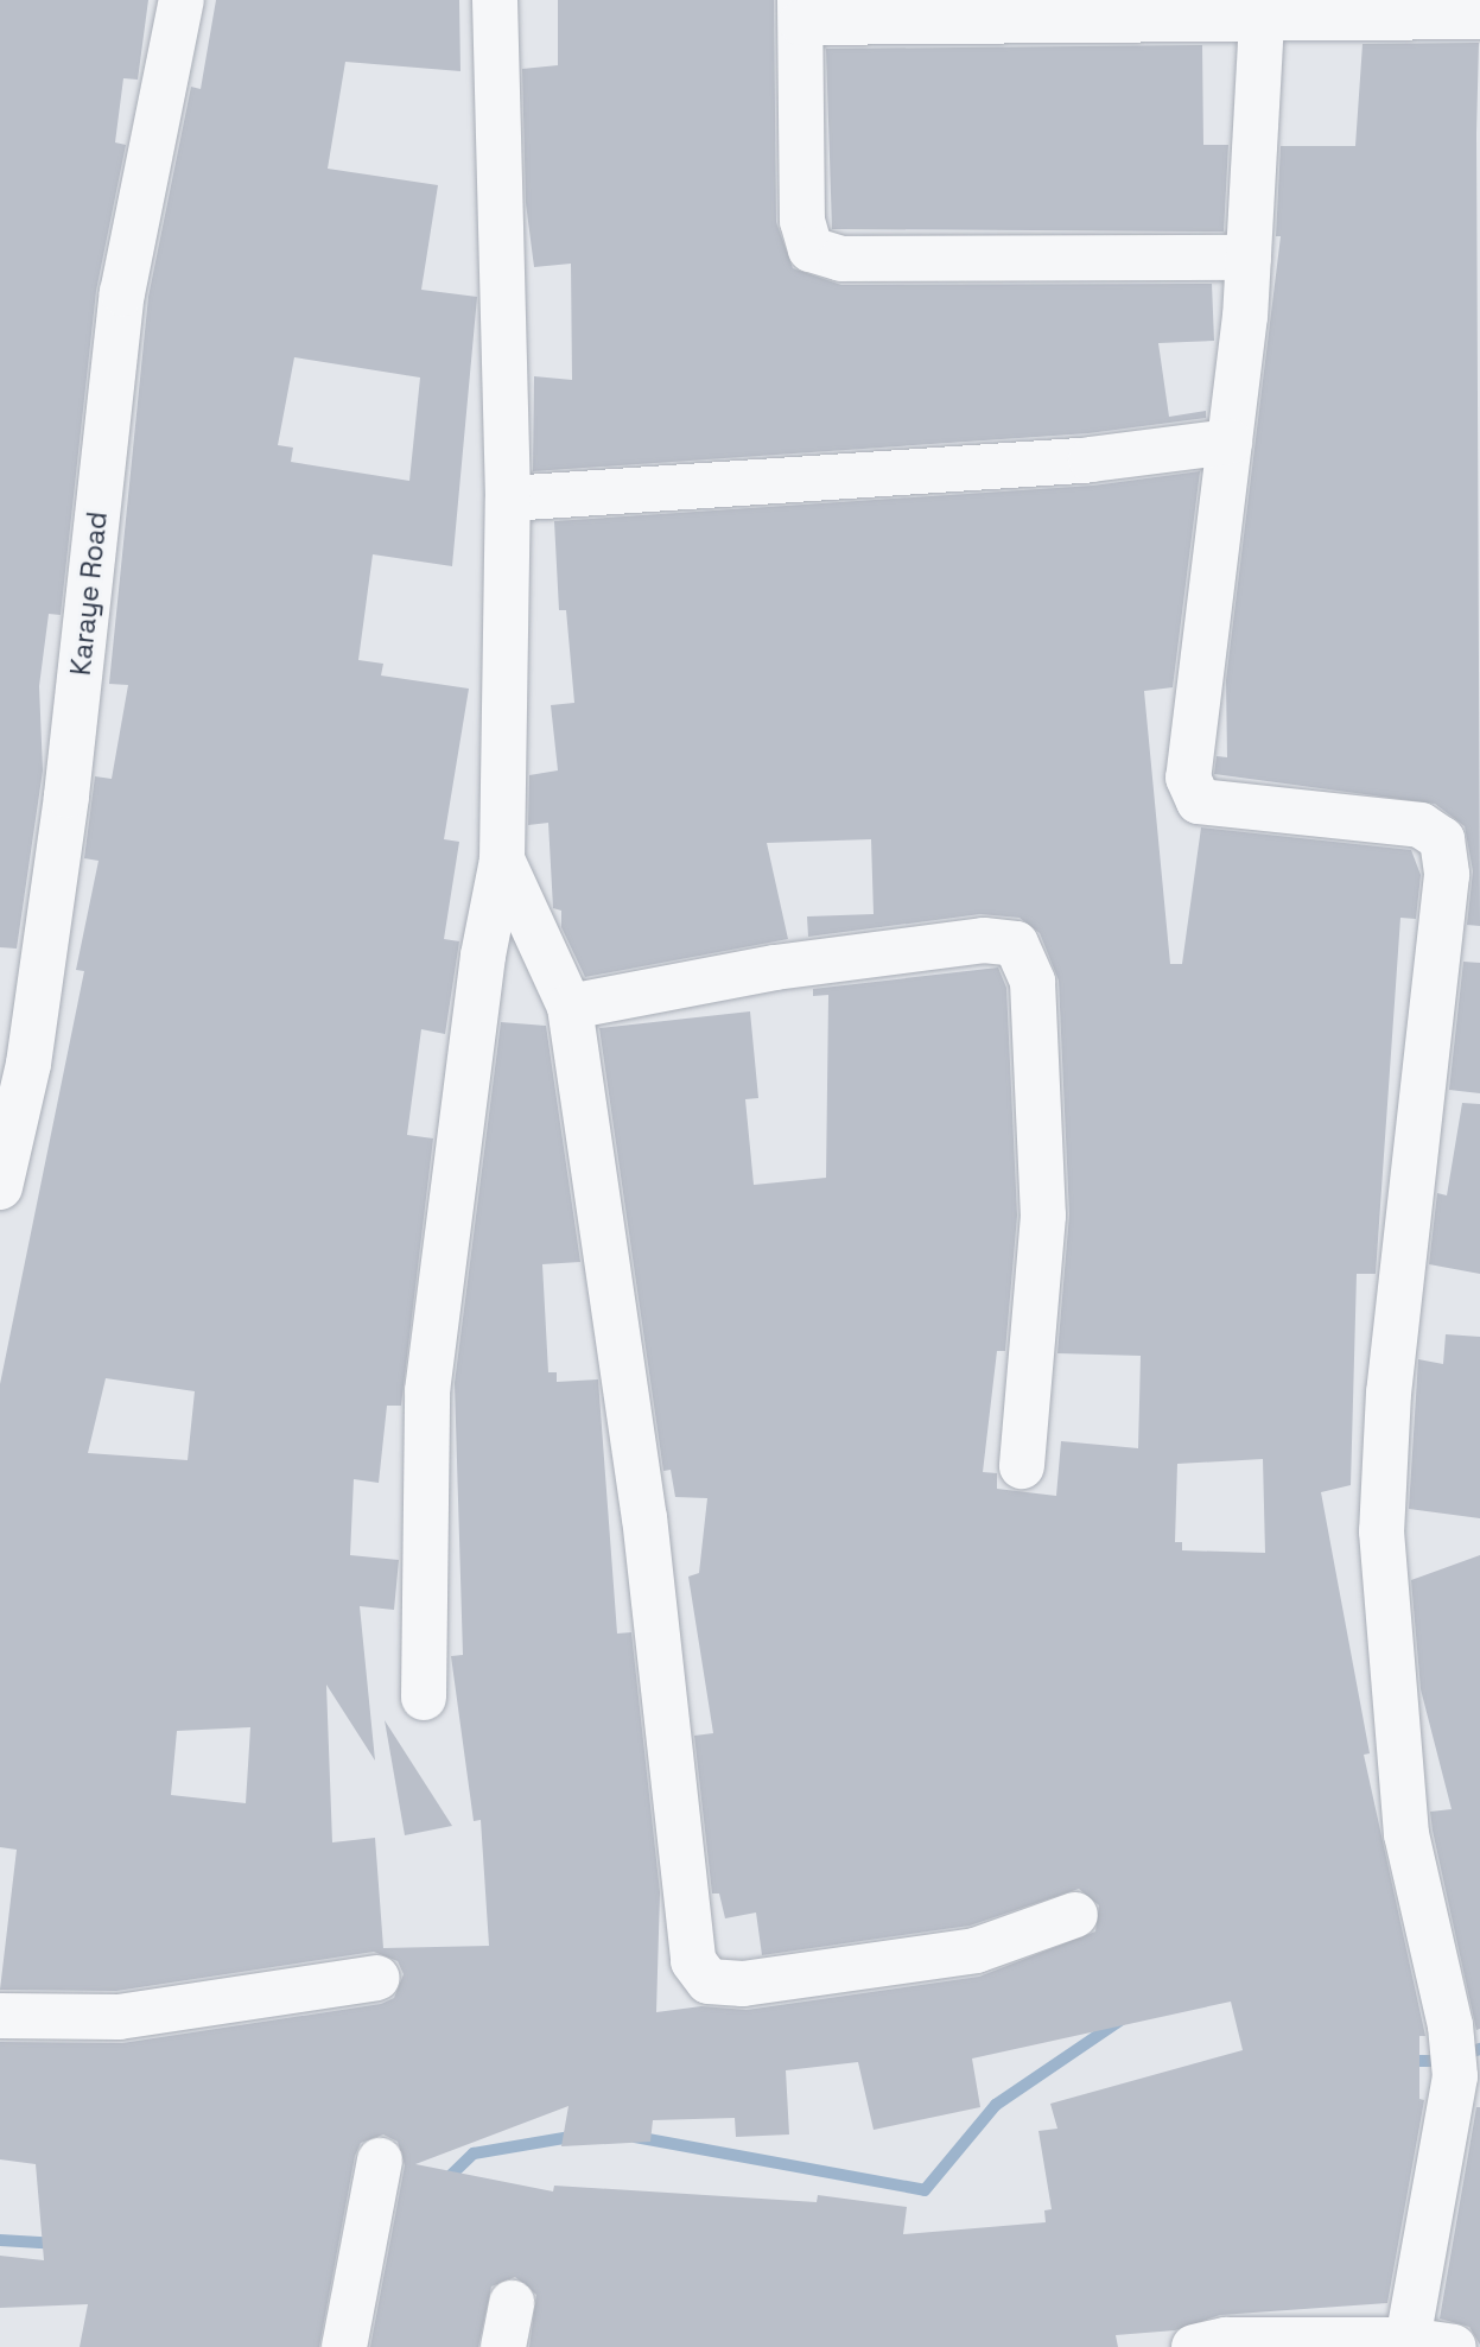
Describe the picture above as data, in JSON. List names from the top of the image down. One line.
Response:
{"streets":{"street":["Karaye Road"]}}
